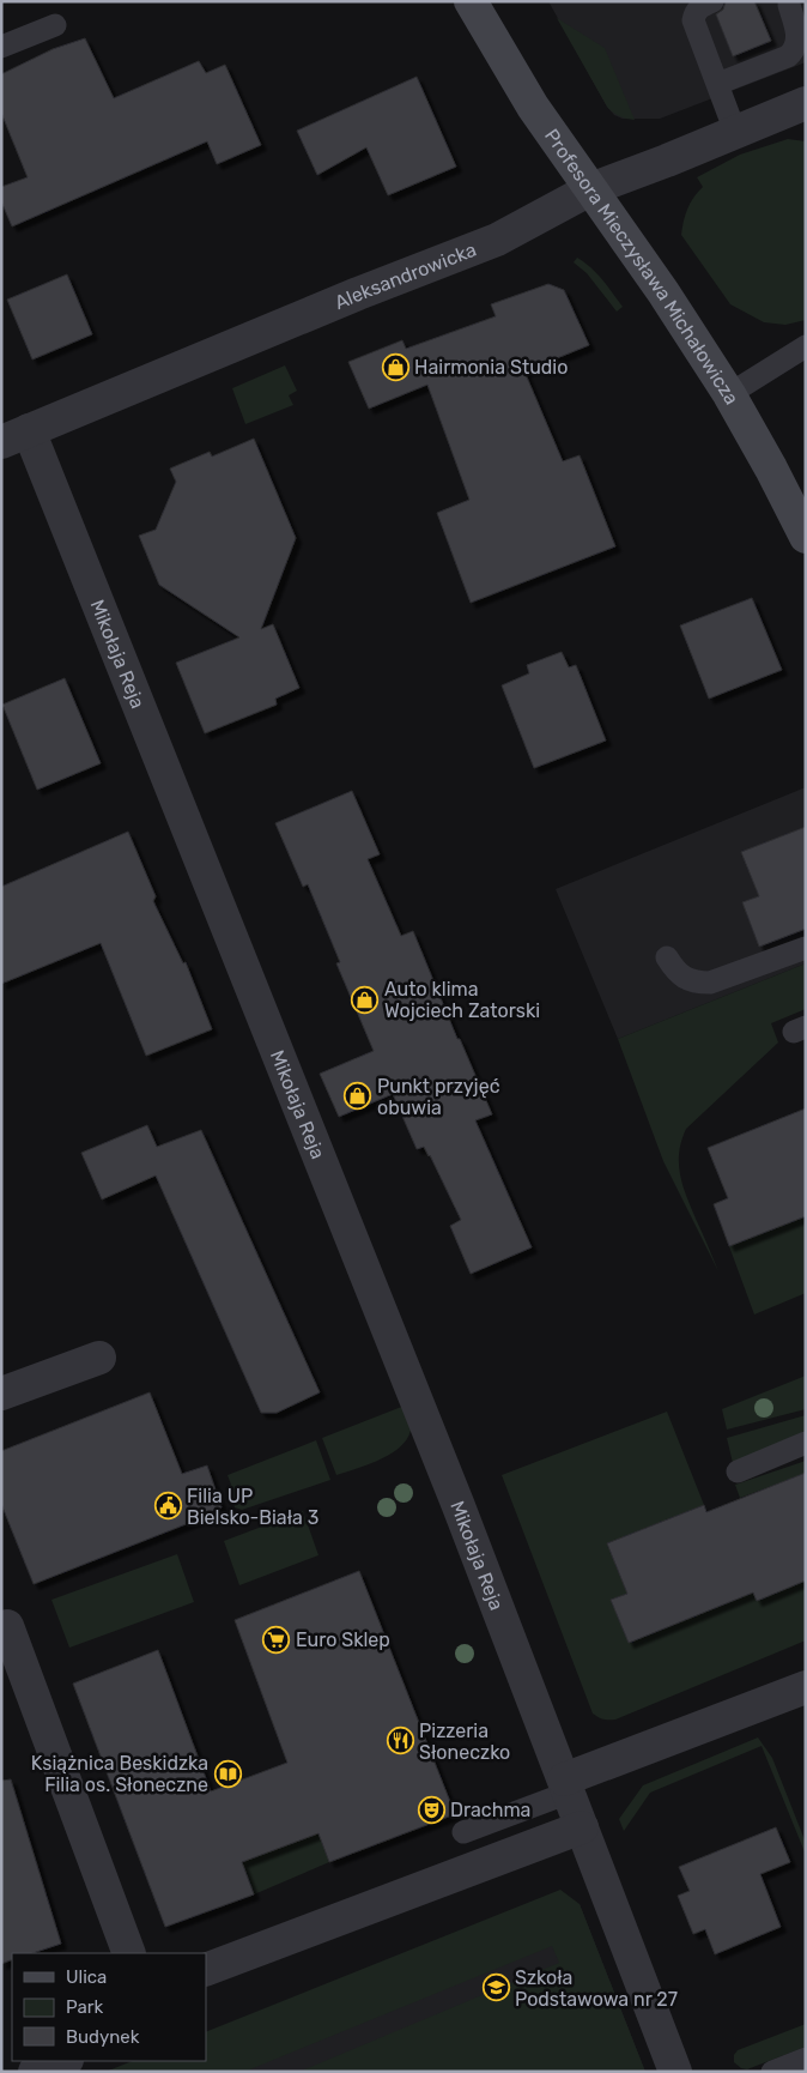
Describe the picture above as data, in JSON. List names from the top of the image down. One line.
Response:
{"streets":{"street":["Profesora Mieczysława Michałowicza","Aleksandrowicka","Mikołaja Reja"]},"crossings":[["Profesora Mieczysława Michałowicza","Aleksandrowicka"],["Aleksandrowicka","Mikołaja Reja"]],"places":{"shop":["Hairmonia Studio","Auto klima Wojciech Zatorski","Punkt przyjęć obuwia"],"public building":["Filia UP Bielsko-Biała 3"],"supermarket":["Euro Sklep"],"restaurant":["Pizzeria Słoneczko"],"library":["Książnica Beskidzka Filia os. Słoneczne"],"theatre":["Drachma"],"school or university":["Szkoła Podstawowa nr 27"]},"legend":["Ulica","Park","Budynek"]}
